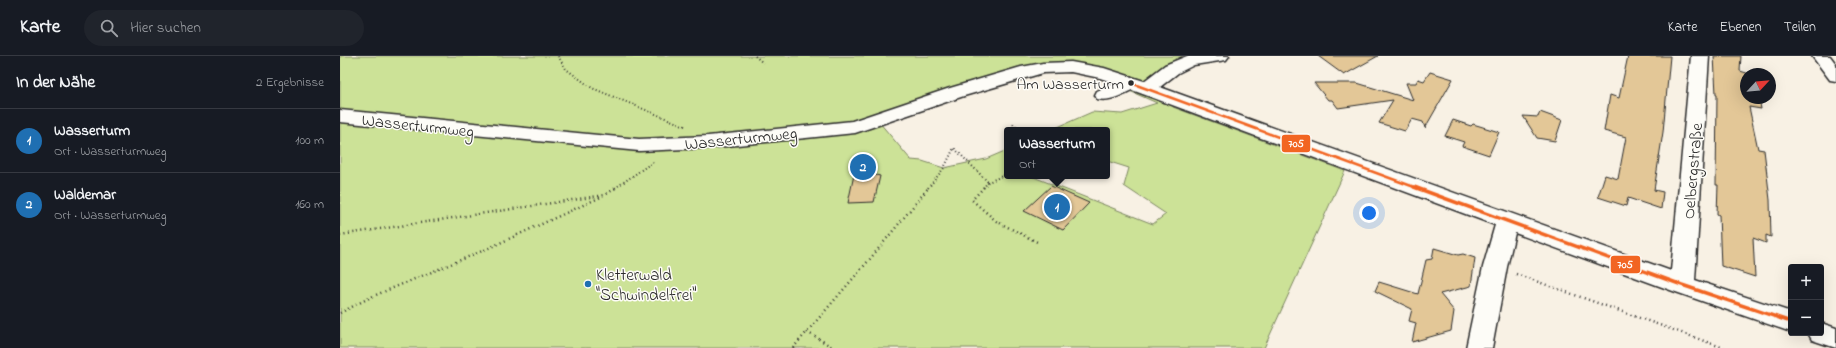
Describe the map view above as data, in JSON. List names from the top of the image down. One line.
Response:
{"streets":{"street":["Wasserturmweg","Oelbergstraße"]},"crossings":[["Wasserturmweg","Oelbergstraße"]],"places":["Am Wasserturm","Kletterwald \"Schwindelfrei\""],"lines":["transit line 705"],"north":"top right","page":{"header":"Karte","search":"Hier suchen","nav":["Karte","Ebenen","Teilen"],"heading":["In der Nähe","2 Ergebnisse"],"list":[{"mark":"1","name":"Wasserturm","note":"Ort · Wasserturmweg","value":"100 m"},{"mark":"2","name":"Waldemar","note":"Ort · Wasserturmweg","value":"160 m"}],"popup":["Wasserturm","Ort"],"pins":["2","1"],"map_buttons":["+","−"]}}
